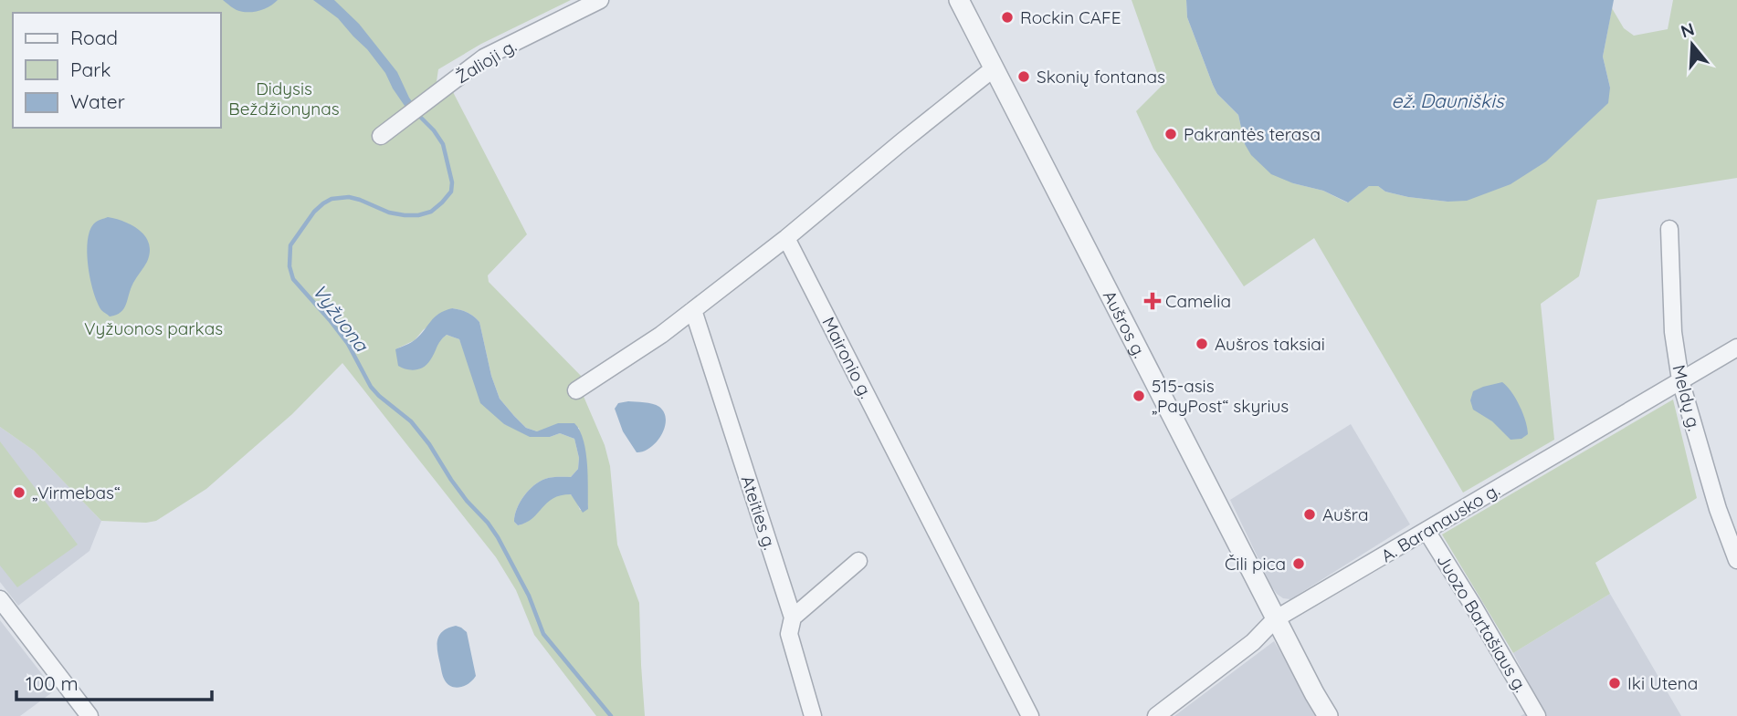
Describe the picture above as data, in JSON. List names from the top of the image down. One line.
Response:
{"streets":{"street":["Žalioji g.","Aušros g.","Maironio g.","Meldų g.","Ateities g.","A. Baranausko g.","Juozo Bartašiaus g."]},"crossings":[["Aušros g.","A. Baranausko g."],["Meldų g.","A. Baranausko g."],["A. Baranausko g.","Juozo Bartašiaus g."]],"water":["ež. Dauniškis","Vyžuona"],"parks":["Didysis Beždžionynas","Vyžuonos parkas"],"places":{"other":["Rockin CAFE","Skonių fontanas","Pakrantės terasa","Aušros taksiai","515-asis „PayPost“ skyrius","„Virmebas“","Aušra","Čili pica","Iki Utena"],"health":["Camelia"]},"legend":["Road","Park","Water"],"scale_bar":"100 m","north":"top"}
